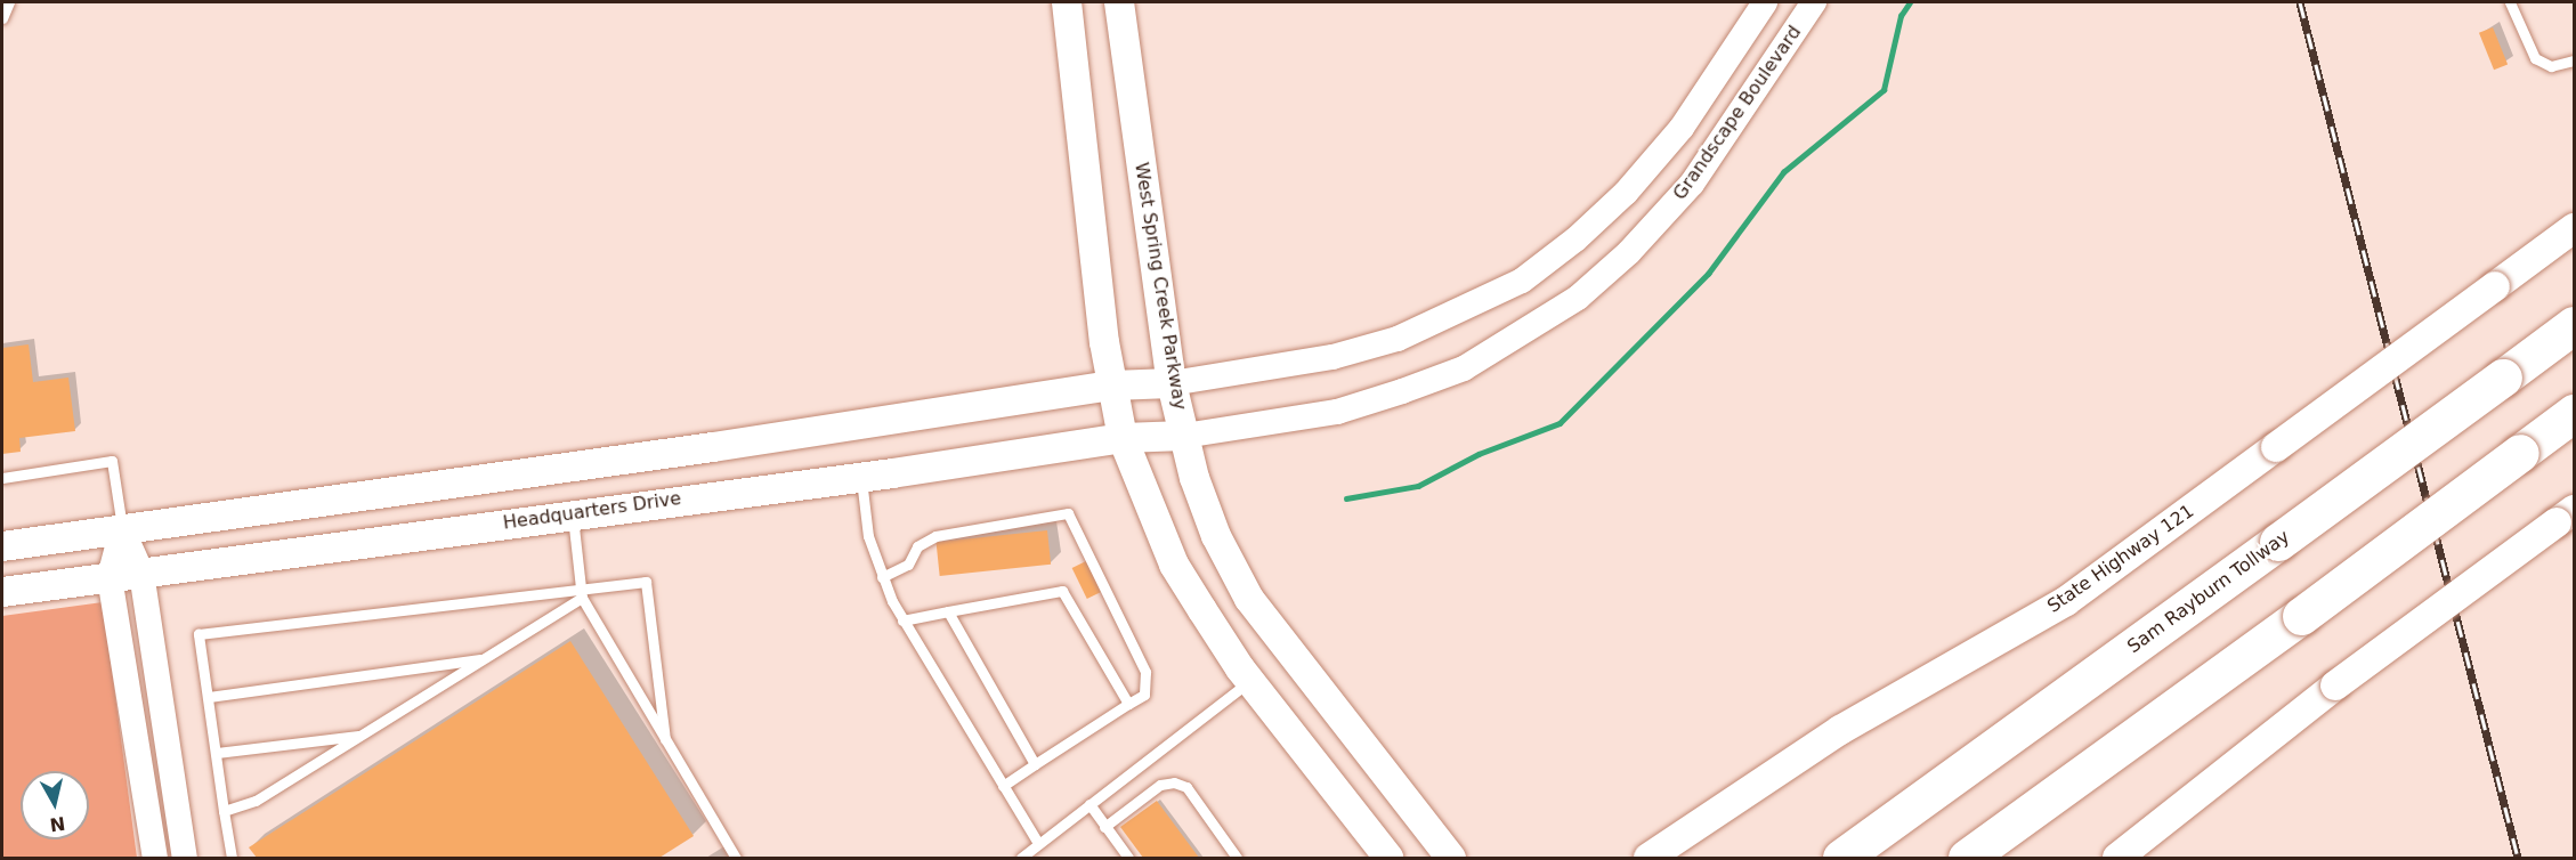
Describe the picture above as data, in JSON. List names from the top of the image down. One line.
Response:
{"streets":{"highway":["Sam Rayburn Tollway"],"main road":["West Spring Creek Parkway","Headquarters Drive","State Highway 121"],"street":["Grandscape Boulevard"]},"crossings":[["Grandscape Boulevard","West Spring Creek Parkway"],["Grandscape Boulevard","Headquarters Drive"],["West Spring Creek Parkway","Headquarters Drive"]],"north":"bottom"}
